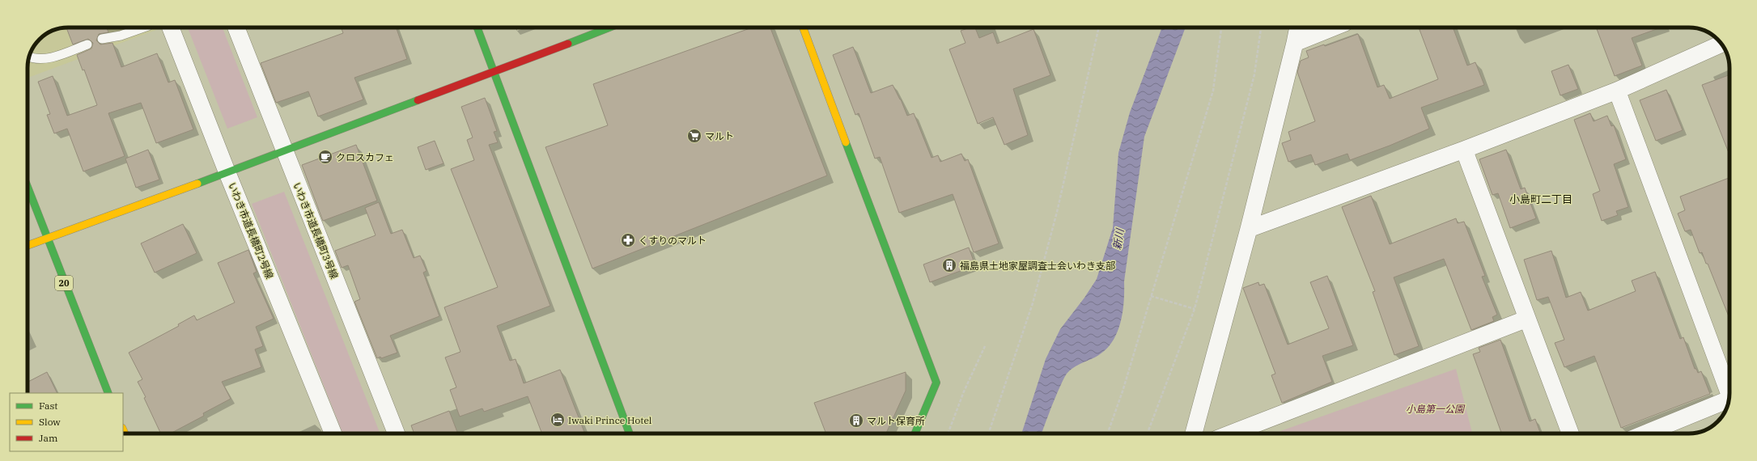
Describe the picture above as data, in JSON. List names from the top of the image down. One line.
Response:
{"streets":{"street":["いわき市道長橋町2号線","いわき市道長橋町3号線","20"]},"districts":["小島町二丁目"],"water":["新川"],"parks":["小島第一公園"],"places":{"supermarket":["マルト"],"cafe":["クロスカフェ"],"pharmacy":["くすりのマルト"],"building":["福島県土地家屋調査士会いわき支部","マルト保育所"],"hotel":["Iwaki Prince Hotel"]},"legend":["Fast","Slow","Jam"]}
